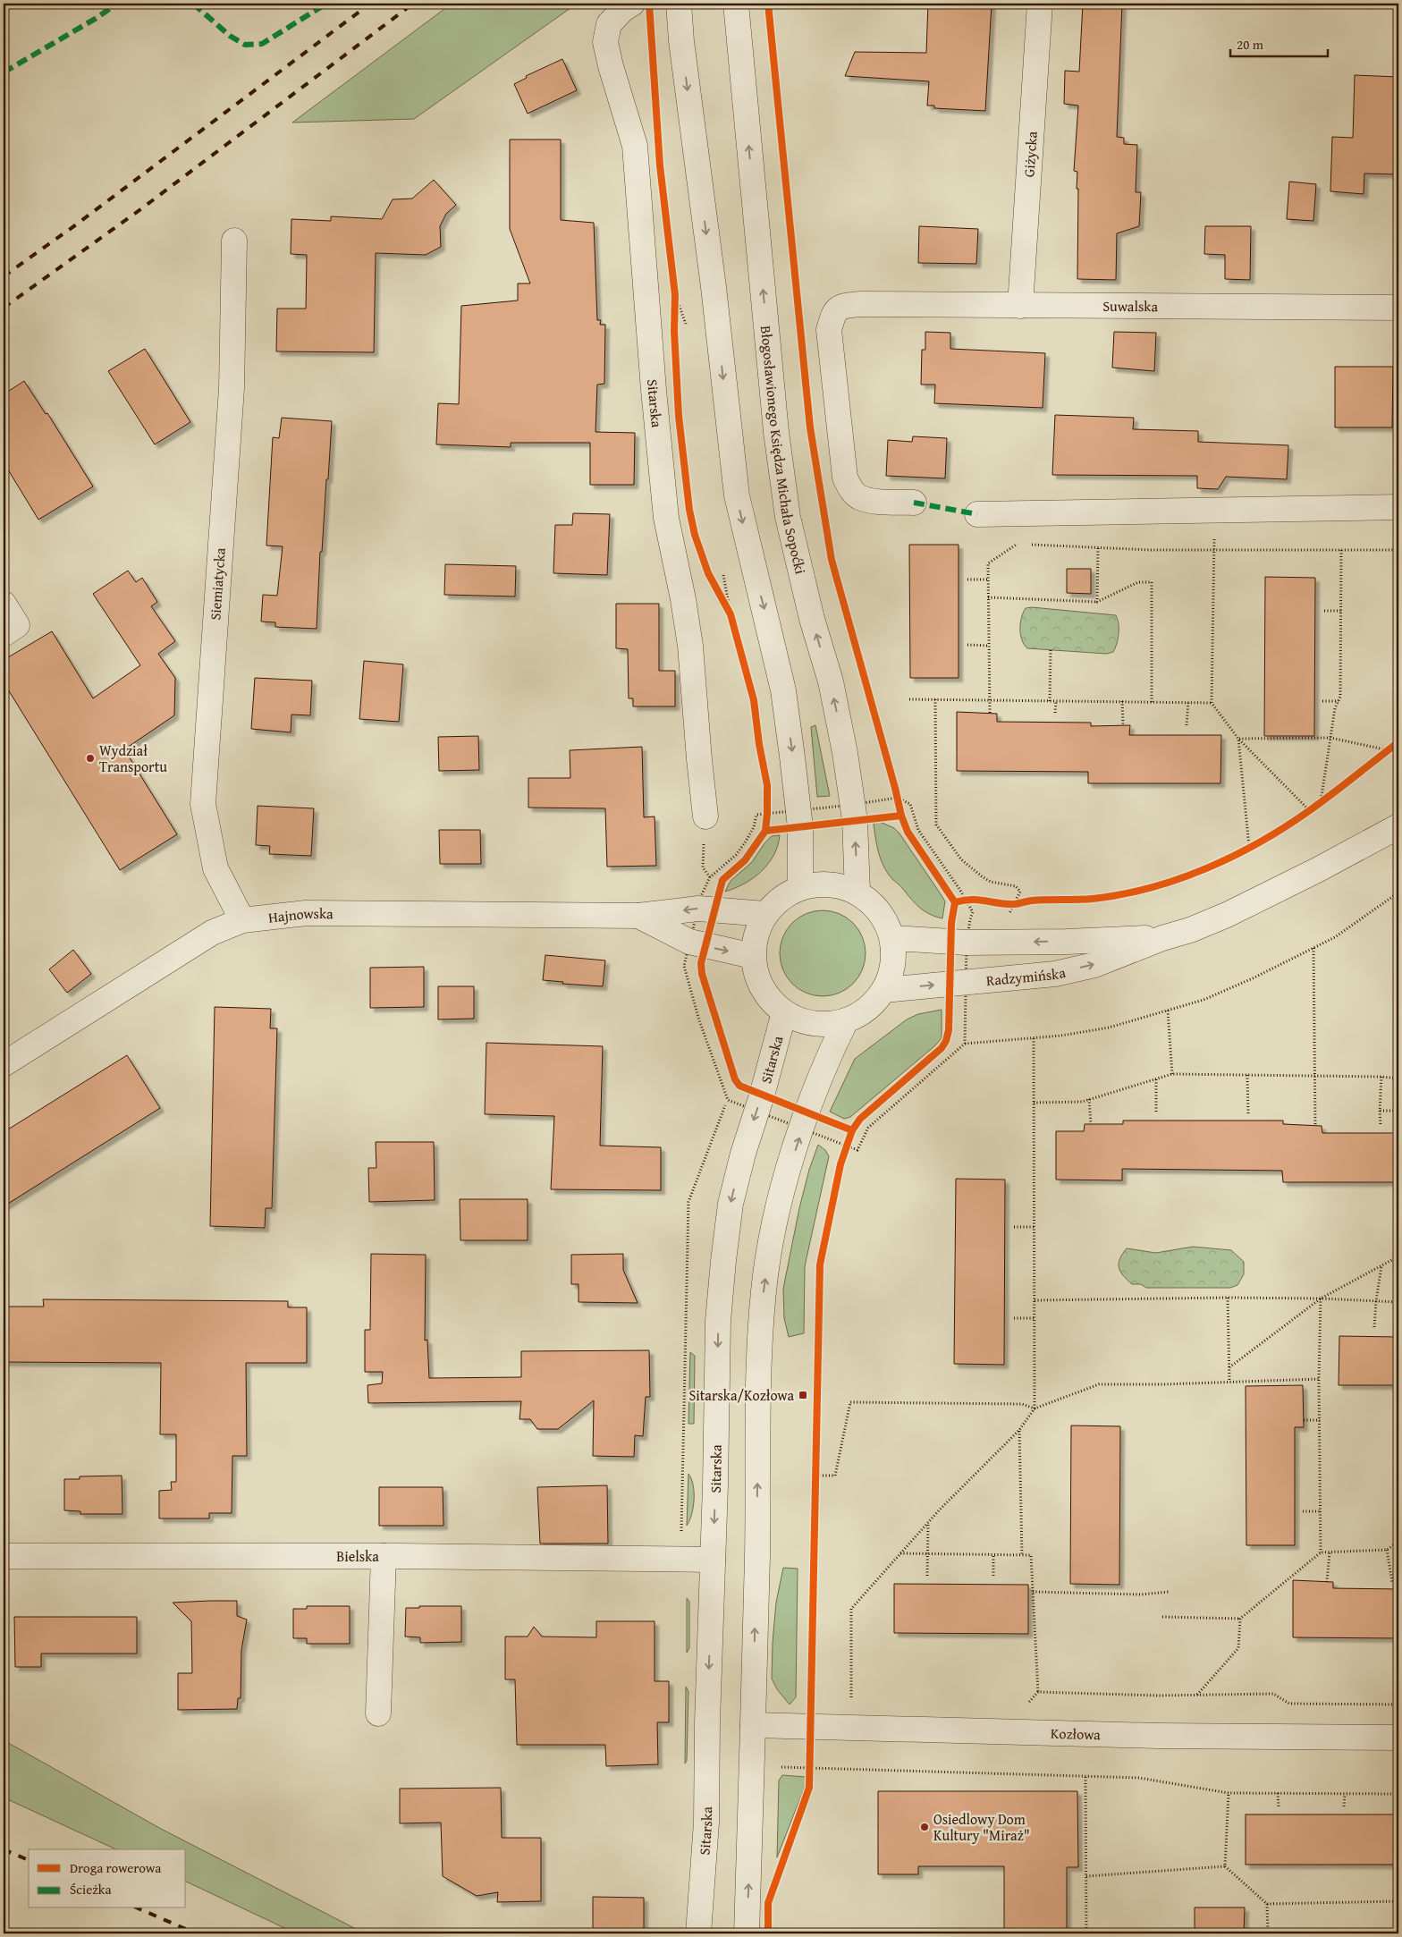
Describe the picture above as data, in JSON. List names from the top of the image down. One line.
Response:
{"streets":{"street":["Giżycka","Suwalska","Sitarska","Błogosławionego Księdza Michała Sopoćki","Siemiatycka","Hajnowska","Radzymińska","Bielska","Kozłowa"]},"crossings":[["Giżycka","Suwalska"],["Sitarska","Błogosławionego Księdza Michała Sopoćki"],["Sitarska","Hajnowska"],["Sitarska","Radzymińska"],["Sitarska","Bielska"],["Błogosławionego Księdza Michała Sopoćki","Hajnowska"],["Błogosławionego Księdza Michała Sopoćki","Radzymińska"],["Siemiatycka","Hajnowska"],["Hajnowska","Radzymińska"]],"places":{"other":["Wydział Transportu","Osiedlowy Dom Kultury \"Miraż\""],"transit":["Sitarska/Kozłowa"]},"legend":["Droga rowerowa","Ścieżka"],"scale_bar":"20 m"}
